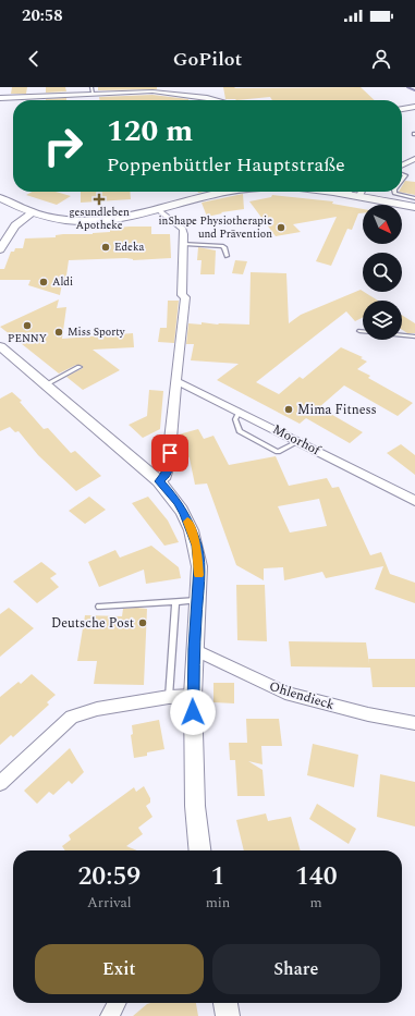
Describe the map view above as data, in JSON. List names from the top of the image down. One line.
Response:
{"streets":{"street":["Moorhof","Ohlendieck"]},"places":{"health":["gesundleben Apotheke"],"other":["inShape Physiotherapie und Prävention","Edeka","Aldi","PENNY","Miss Sporty","Mima Fitness","Deutsche Post"]},"north":"bottom right","page":{"status":"20:58","header":"GoPilot","turn":["120 m","Poppenbüttler Hauptstraße"],"eta":["20:59","Arrival","1","min","140","m"],"buttons":["Exit","Share"]}}
